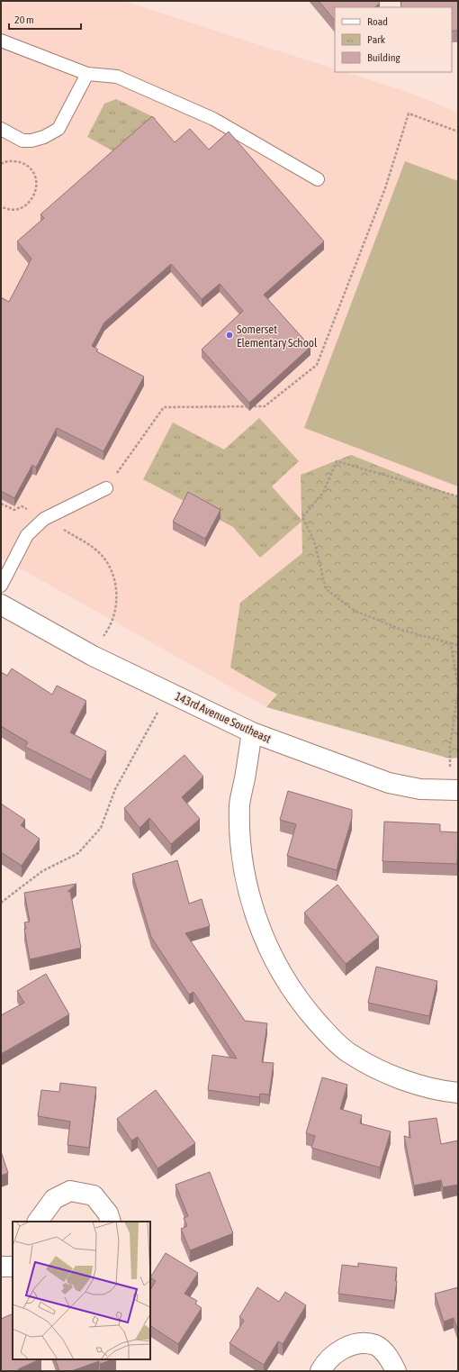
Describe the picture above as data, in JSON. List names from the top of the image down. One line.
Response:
{"streets":{"street":["143rd Avenue Southeast"]},"places":["Somerset Elementary School"],"legend":["Road","Park","Building"],"scale_bar":"20 m"}
